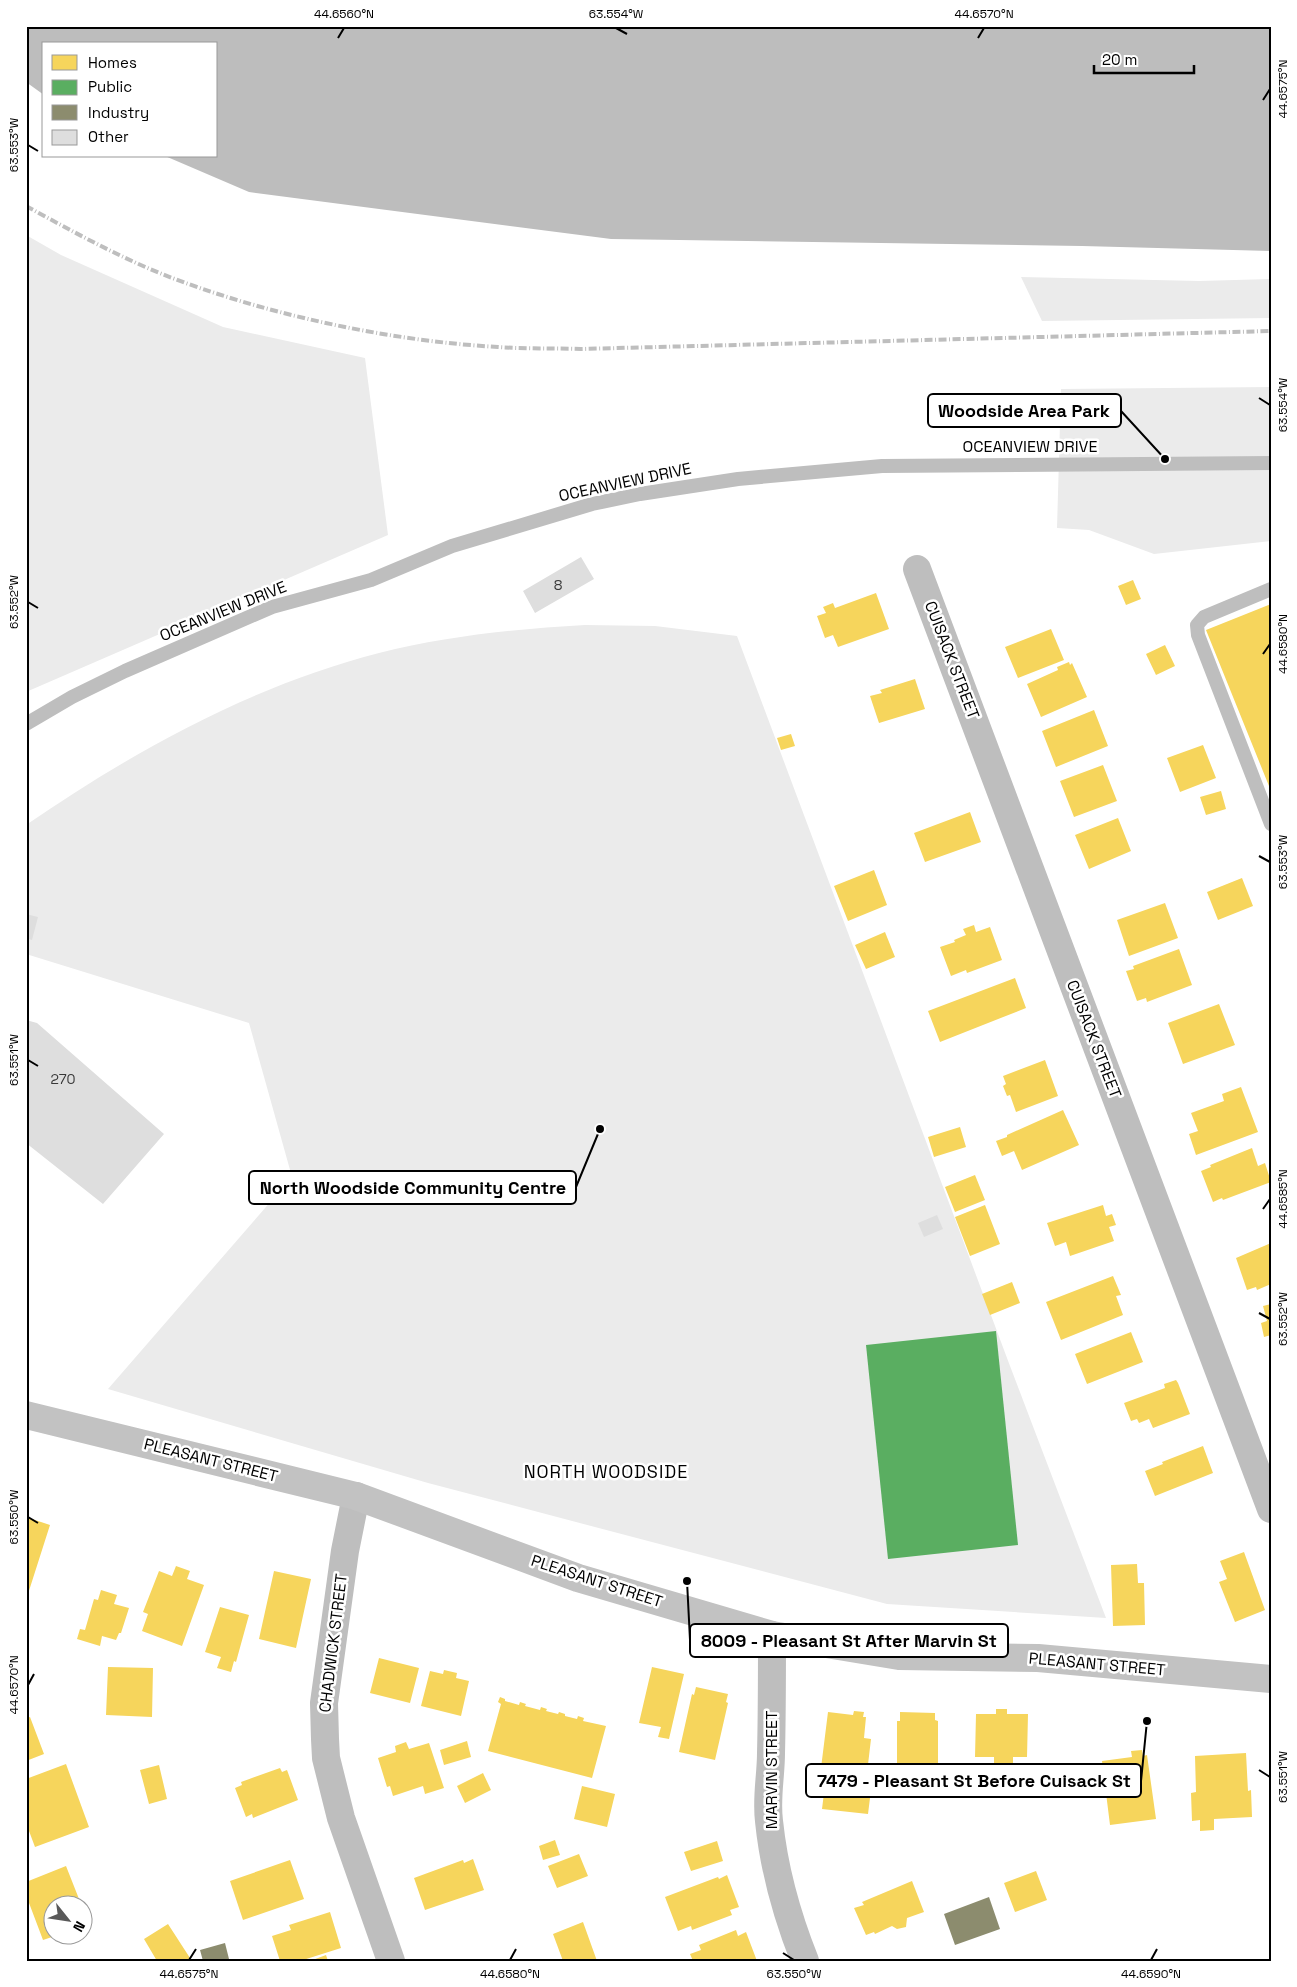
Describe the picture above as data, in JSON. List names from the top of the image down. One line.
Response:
{"streets":{"main road":["PLEASANT STREET"],"street":["CUISACK STREET","CHADWICK STREET","MARVIN STREET"],"lane":["OCEANVIEW DRIVE"]},"crossings":[["PLEASANT STREET","CHADWICK STREET"],["PLEASANT STREET","MARVIN STREET"]],"districts":["NORTH WOODSIDE"],"places":["Woodside Area Park","North Woodside Community Centre","8009 - Pleasant St After Marvin St","7479 - Pleasant St Before Cuisack St"],"house_numbers":["8","270"],"legend":["Homes","Public","Industry","Other"],"scale_bar":"20 m","north":"bottom right","coordinates":["44.6560°N","63.554°W","44.6570°N","44.6575°N","63.553°W","63.552°W","44.6580°N","63.551°W","44.6585°N","63.550°W","44.6590°N"]}
